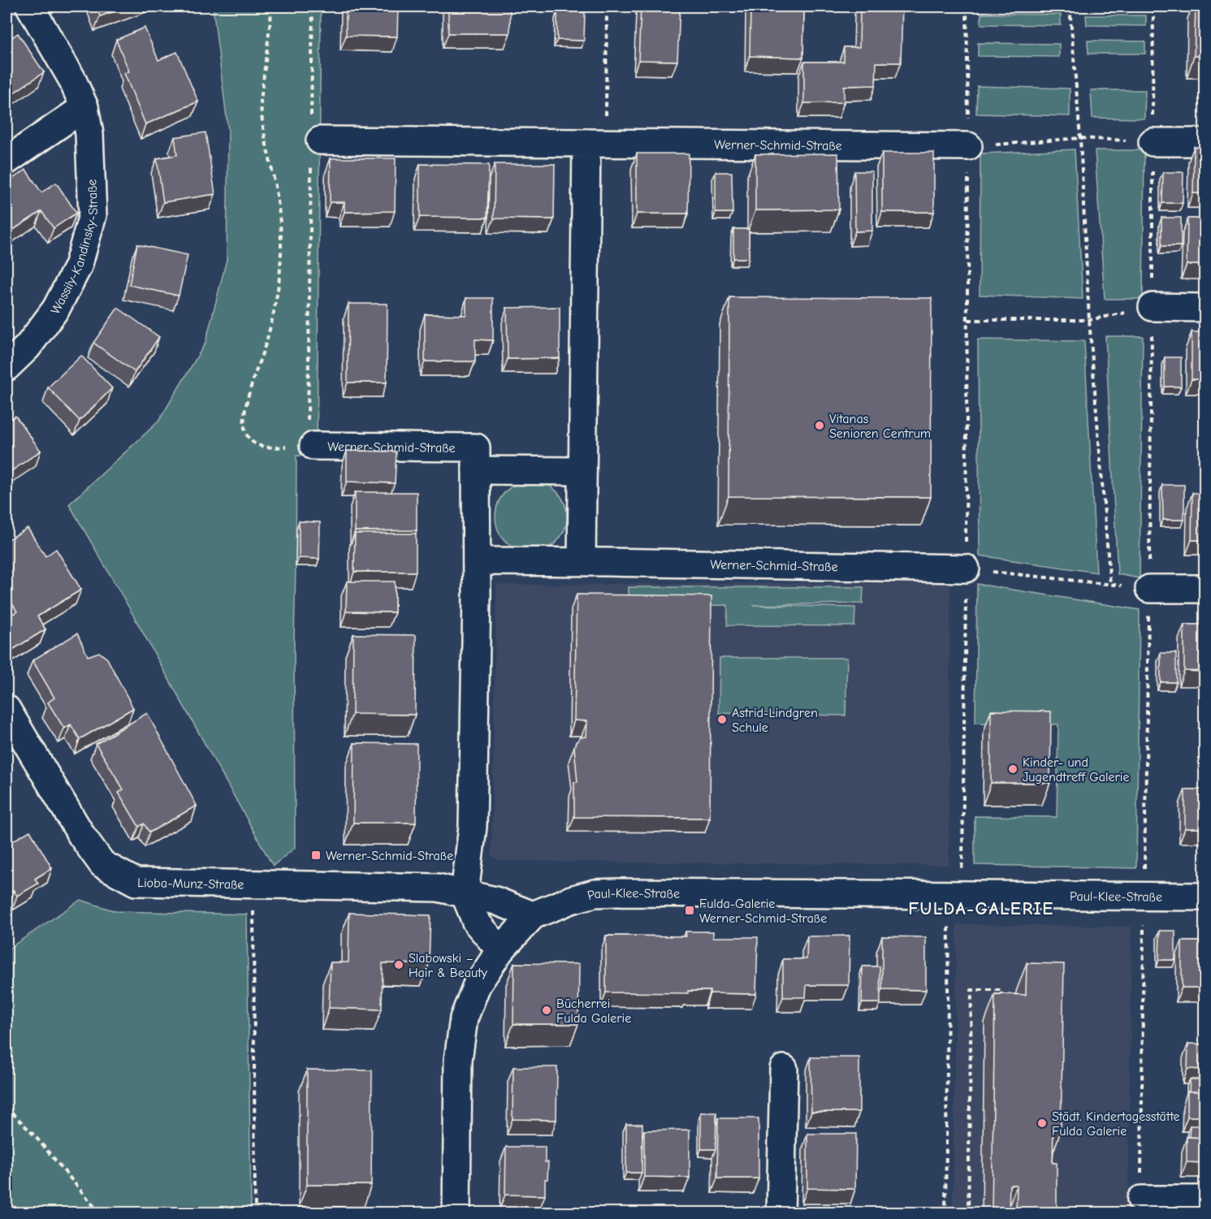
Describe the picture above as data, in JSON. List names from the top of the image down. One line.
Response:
{"streets":{"street":["Werner-Schmid-Straße","Wassily-Kandinsky-Straße","Lioba-Munz-Straße","Paul-Klee-Straße"]},"crossings":[["Werner-Schmid-Straße","Lioba-Munz-Straße"],["Lioba-Munz-Straße","Paul-Klee-Straße"]],"districts":["FULDA-GALERIE"],"places":{"other":["Vitanas Senioren Centrum","Astrid-Lindgren Schule","Kinder- und Jugendtreff Galerie","Slabowski – Hair & Beauty","Bücherrei Fulda Galerie","Städt. Kindertagesstätte Fulda Galerie"],"transit":["Werner-Schmid-Straße","Fulda-Galerie Werner-Schmid-Straße"]}}
